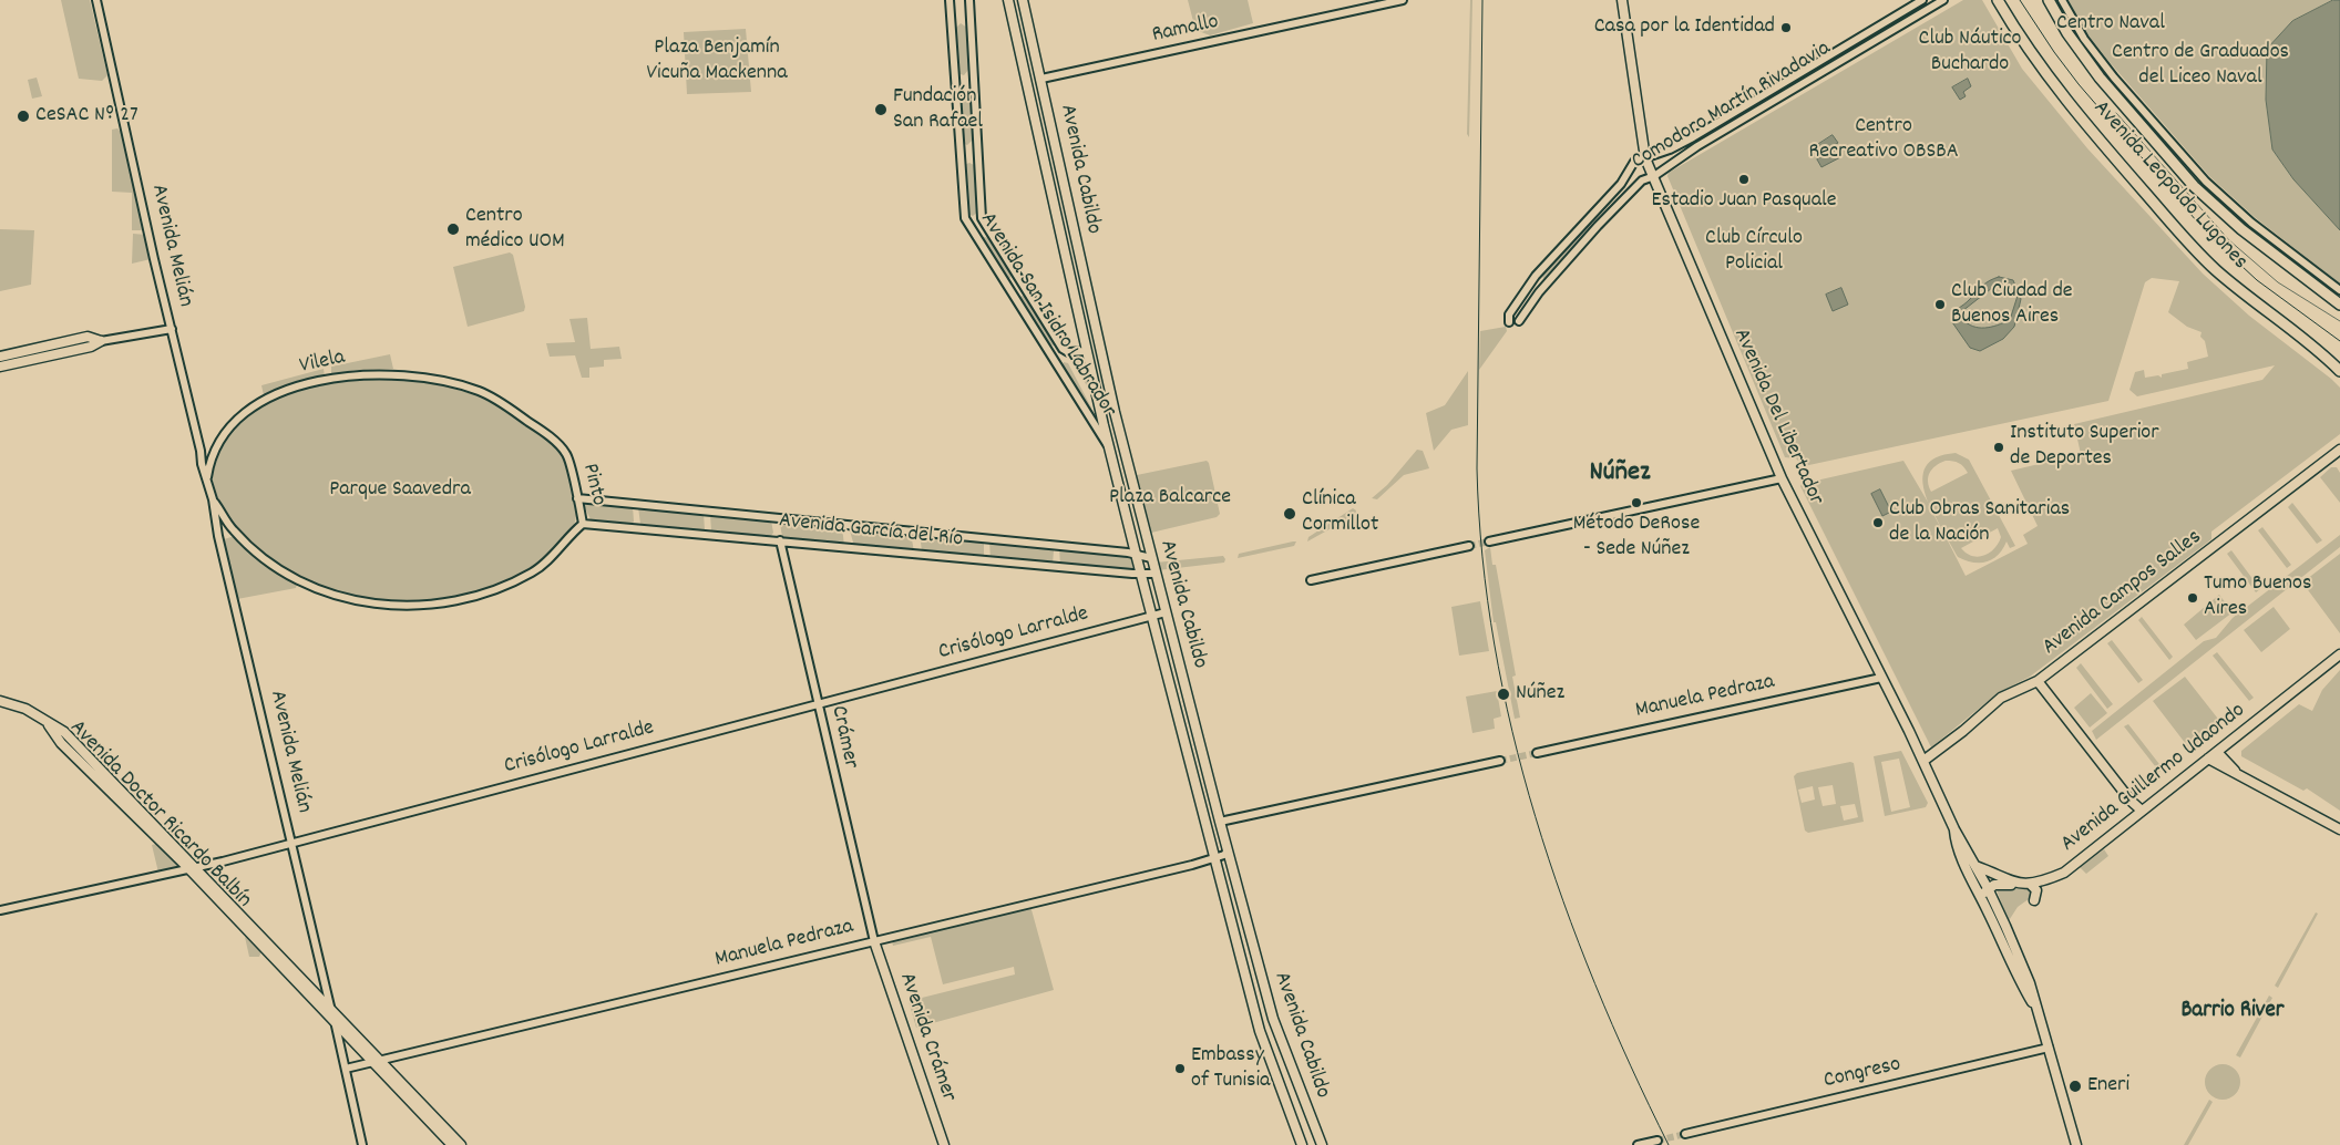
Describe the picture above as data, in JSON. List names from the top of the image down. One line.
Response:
{"streets":{"highway":["Avenida Leopoldo Lugones"],"main road":["Avenida Cabildo","Avenida Del Libertador","Avenida Campos Salles","Avenida Guillermo Udaondo","Avenida Doctor Ricardo Balbín","Avenida Crámer"],"street":["Ramallo","Comodoro Martín Rivadavia","Avenida Melián","Avenida San Isidro Labrador","Vilela","Pinto","Avenida García del Río","Crisólogo Larralde","Manuela Pedraza","Crámer","Congreso"]},"crossings":[["Ramallo","Avenida Cabildo"],["Comodoro Martín Rivadavia","Avenida Del Libertador"],["Avenida Cabildo","Avenida San Isidro Labrador"],["Avenida Cabildo","Avenida García del Río"],["Avenida Cabildo","Crisólogo Larralde"],["Avenida Cabildo","Manuela Pedraza"],["Avenida Melián","Vilela"],["Avenida Melián","Pinto"],["Avenida Melián","Avenida García del Río"],["Avenida Melián","Crisólogo Larralde"],["Avenida Melián","Manuela Pedraza"],["Avenida Melián","Avenida Doctor Ricardo Balbín"],["Vilela","Pinto"],["Avenida Del Libertador","Avenida Campos Salles"],["Avenida Del Libertador","Manuela Pedraza"],["Avenida Del Libertador","Avenida Guillermo Udaondo"],["Avenida Del Libertador","Congreso"],["Pinto","Avenida García del Río"],["Avenida García del Río","Crámer"],["Crisólogo Larralde","Crámer"],["Crisólogo Larralde","Avenida Doctor Ricardo Balbín"],["Manuela Pedraza","Crámer"],["Manuela Pedraza","Avenida Doctor Ricardo Balbín"],["Manuela Pedraza","Avenida Crámer"],["Crámer","Avenida Crámer"]],"districts":["Núñez","Barrio River"],"parks":["Centro Naval","Club Náutico Buchardo","Plaza Benjamín Vicuña Mackenna","Centro de Graduados del Liceo Naval","Centro Recreativo OBSBA","Club Círculo Policial","Parque Saavedra","Plaza Balcarce"],"places":["Casa por la Identidad","Fundación San Rafael","CeSAC Nº 27","Estadio Juan Pasquale","Centro médico UOM","Club Ciudad de Buenos Aires","Instituto Superior de Deportes","Método DeRose - Sede Núñez","Clínica Cormillot","Club Obras Sanitarias de la Nación","Tumo Buenos Aires","Núñez","Embassy of Tunisia","Eneri"]}
